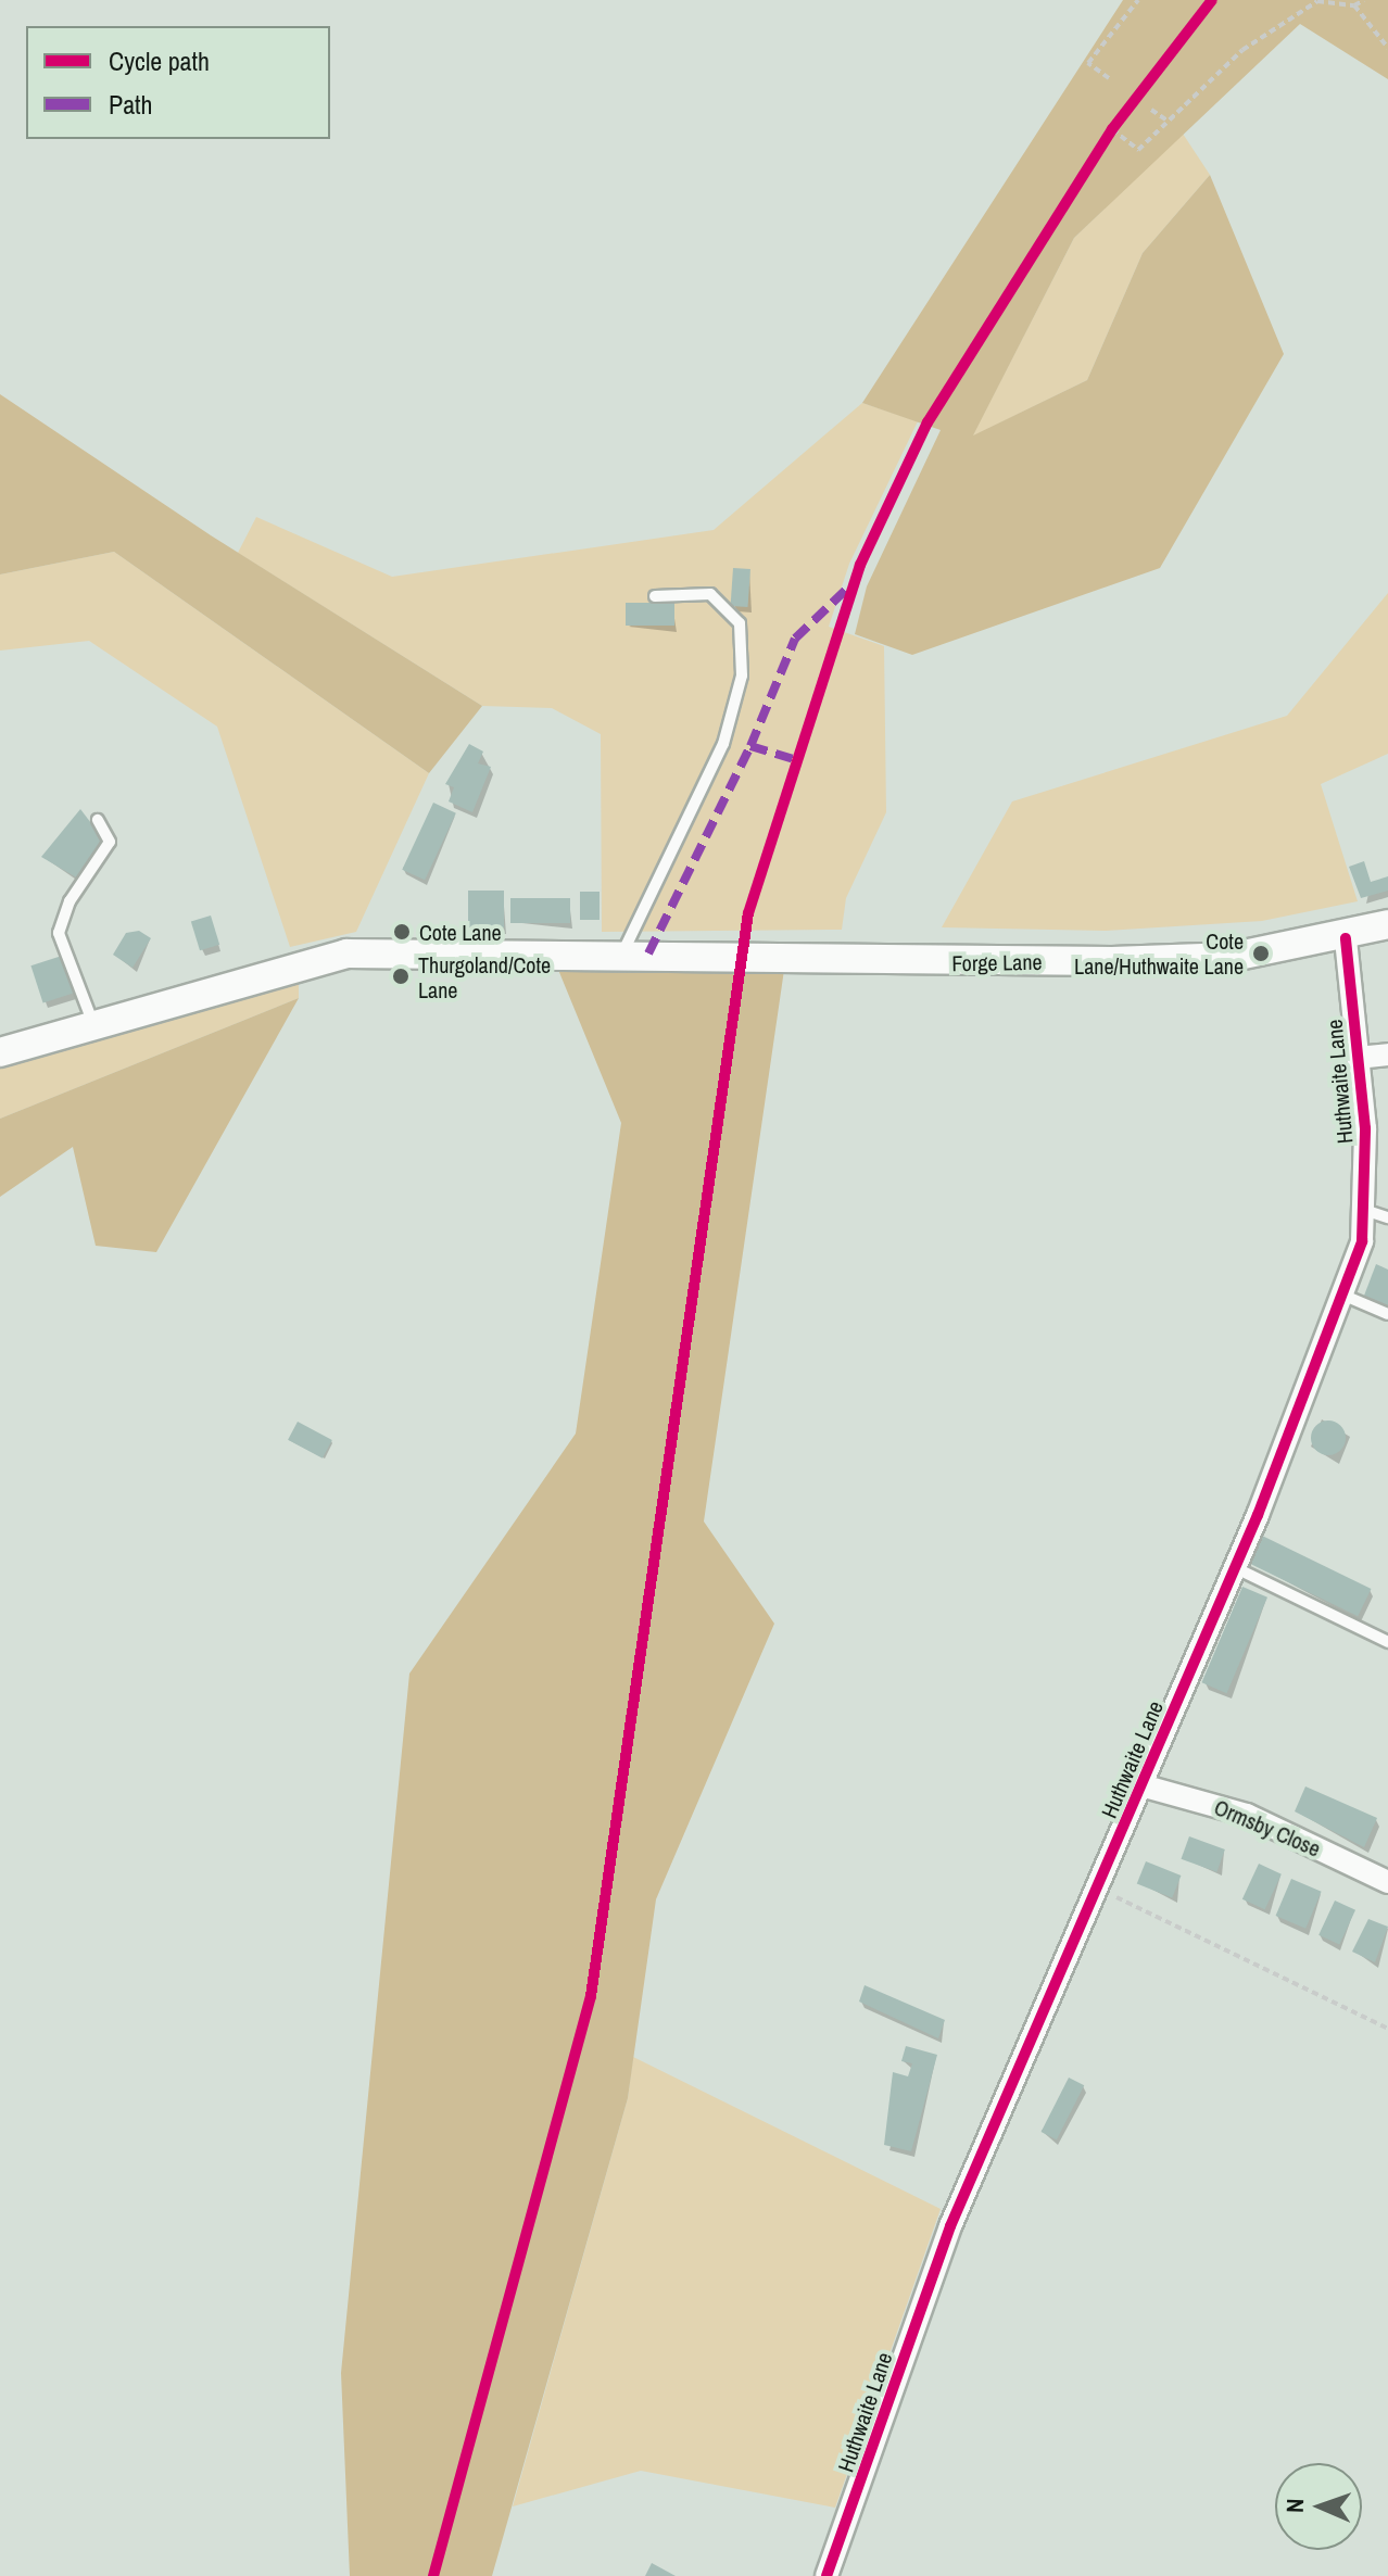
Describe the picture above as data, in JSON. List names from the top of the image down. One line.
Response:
{"streets":{"street":["Forge Lane","Huthwaite Lane","Ormsby Close"]},"crossings":[["Forge Lane","Huthwaite Lane"],["Huthwaite Lane","Ormsby Close"]],"places":["Cote Lane","Cote Lane/Huthwaite Lane","Thurgoland/Cote Lane"],"legend":["Cycle path","Path"],"north":"left"}
